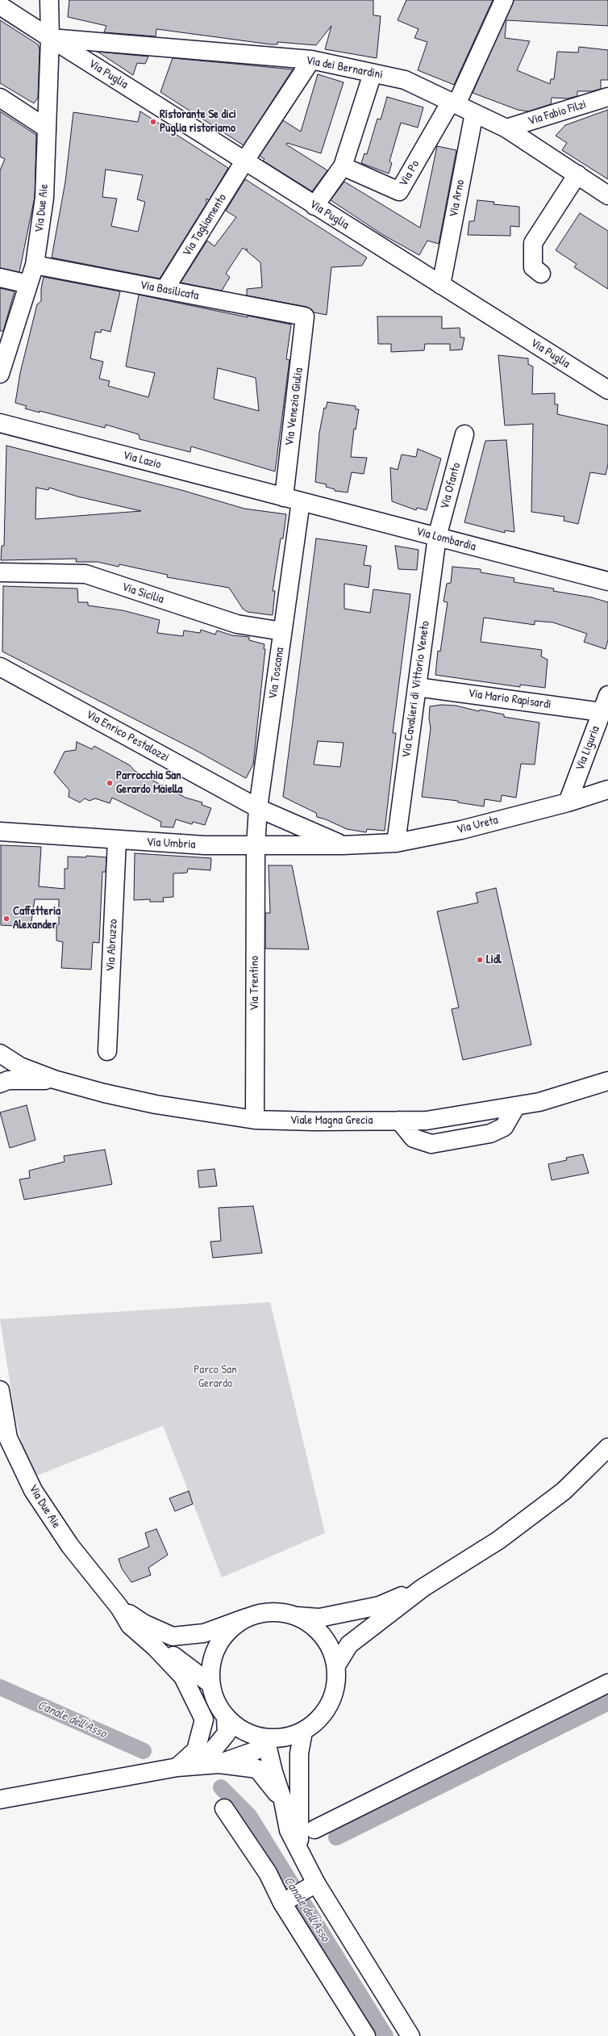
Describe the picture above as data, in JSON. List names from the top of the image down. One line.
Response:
{"streets":{"street":["Via dei Bernardini","Via Puglia","Via Fabio Filzi","Via Po","Via Arno","Via Due Aie","Via Tagliamento","Via Basilicata","Via Venezia Giulia","Via Lazio","Via Ofanto","Via Lombardia","Via Sicilia","Via Toscana","Via Cavalieri di Vittorio Veneto","Via Mario Rapisardi","Via Enrico Pestalozzi","Via Liguria","Via Ureta","Via Umbria","Via Abruzzo","Via Trentino","Viale Magna Grecia"]},"crossings":[["Via dei Bernardini","Via Puglia"],["Via dei Bernardini","Via Fabio Filzi"],["Via dei Bernardini","Via Po"],["Via dei Bernardini","Via Arno"],["Via dei Bernardini","Via Due Aie"],["Via dei Bernardini","Via Tagliamento"],["Via Puglia","Via Arno"],["Via Puglia","Via Due Aie"],["Via Puglia","Via Tagliamento"],["Via Due Aie","Via Basilicata"],["Via Tagliamento","Via Basilicata"],["Via Basilicata","Via Venezia Giulia"],["Via Venezia Giulia","Via Lazio"],["Via Venezia Giulia","Via Lombardia"],["Via Lazio","Via Lombardia"],["Via Ofanto","Via Lombardia"],["Via Ofanto","Via Cavalieri di Vittorio Veneto"],["Via Lombardia","Via Toscana"],["Via Lombardia","Via Cavalieri di Vittorio Veneto"],["Via Sicilia","Via Toscana"],["Via Toscana","Via Enrico Pestalozzi"],["Via Toscana","Via Umbria"],["Via Toscana","Via Trentino"],["Via Cavalieri di Vittorio Veneto","Via Mario Rapisardi"],["Via Cavalieri di Vittorio Veneto","Via Ureta"],["Via Mario Rapisardi","Via Liguria"],["Via Enrico Pestalozzi","Via Ureta"],["Via Enrico Pestalozzi","Via Umbria"],["Via Liguria","Via Ureta"],["Via Ureta","Via Umbria"],["Via Umbria","Via Abruzzo"],["Via Umbria","Via Trentino"],["Via Trentino","Viale Magna Grecia"]],"water":["Canale dell'Asso"],"parks":["Parco San Gerardo"],"places":["Ristorante Se dici Puglia ristoriamo","Parrocchia San Gerardo Maiella","Caffetteria Alexander","Lidl"]}
